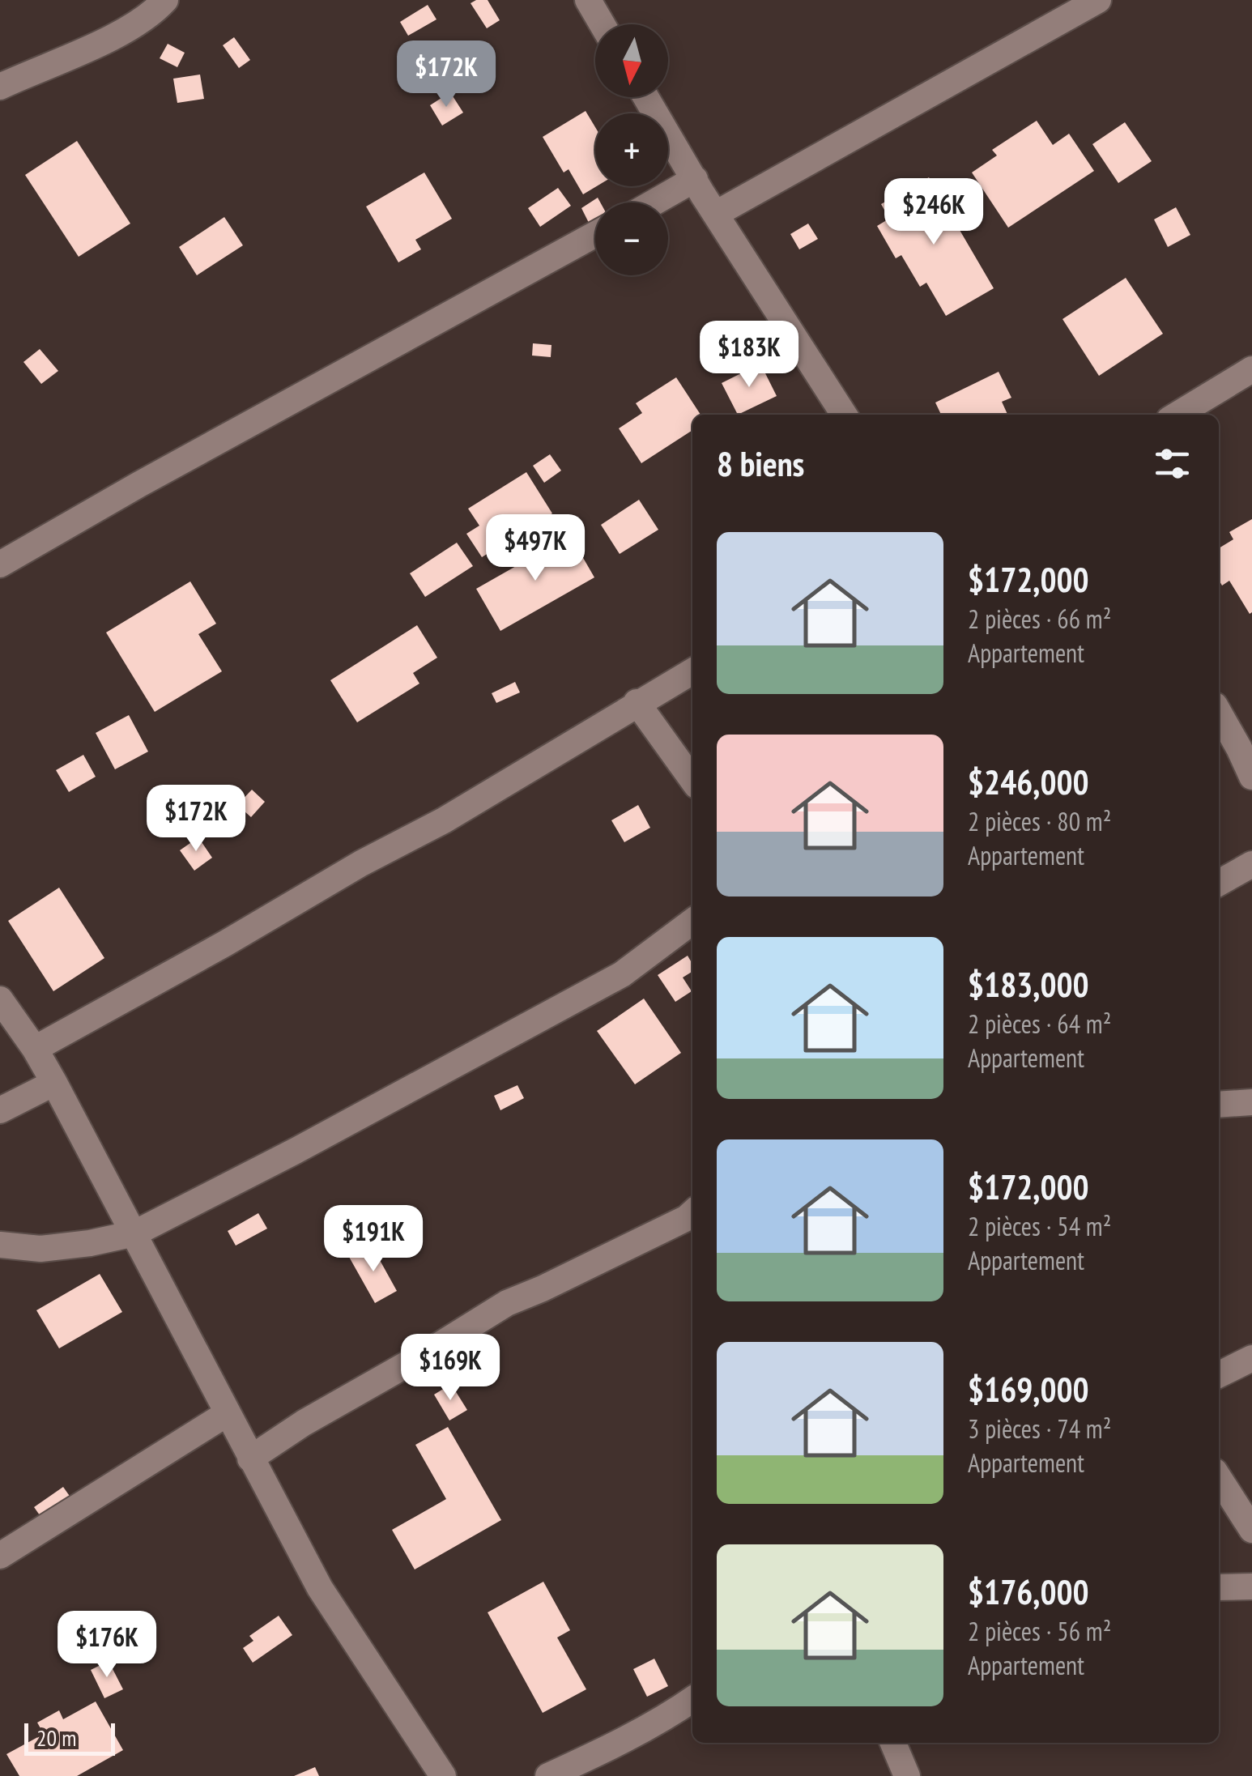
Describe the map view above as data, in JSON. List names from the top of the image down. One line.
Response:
{"scale_bar":"20 m","north":"bottom","page":{"map_buttons":["+","−"],"price":["$172K","$246K","$183K","$497K","$172K","$191K","$169K","$176K"],"heading":"8 biens","list":[{"name":"$172,000","note":"2 pièces · 66 m² · Appartement"},{"name":"$246,000","note":"2 pièces · 80 m² · Appartement"},{"name":"$183,000","note":"2 pièces · 64 m² · Appartement"},{"name":"$172,000","note":"2 pièces · 54 m² · Appartement"},{"name":"$169,000","note":"3 pièces · 74 m² · Appartement"},{"name":"$176,000","note":"2 pièces · 56 m² · Appartement"}],"scale":"20 m"}}
